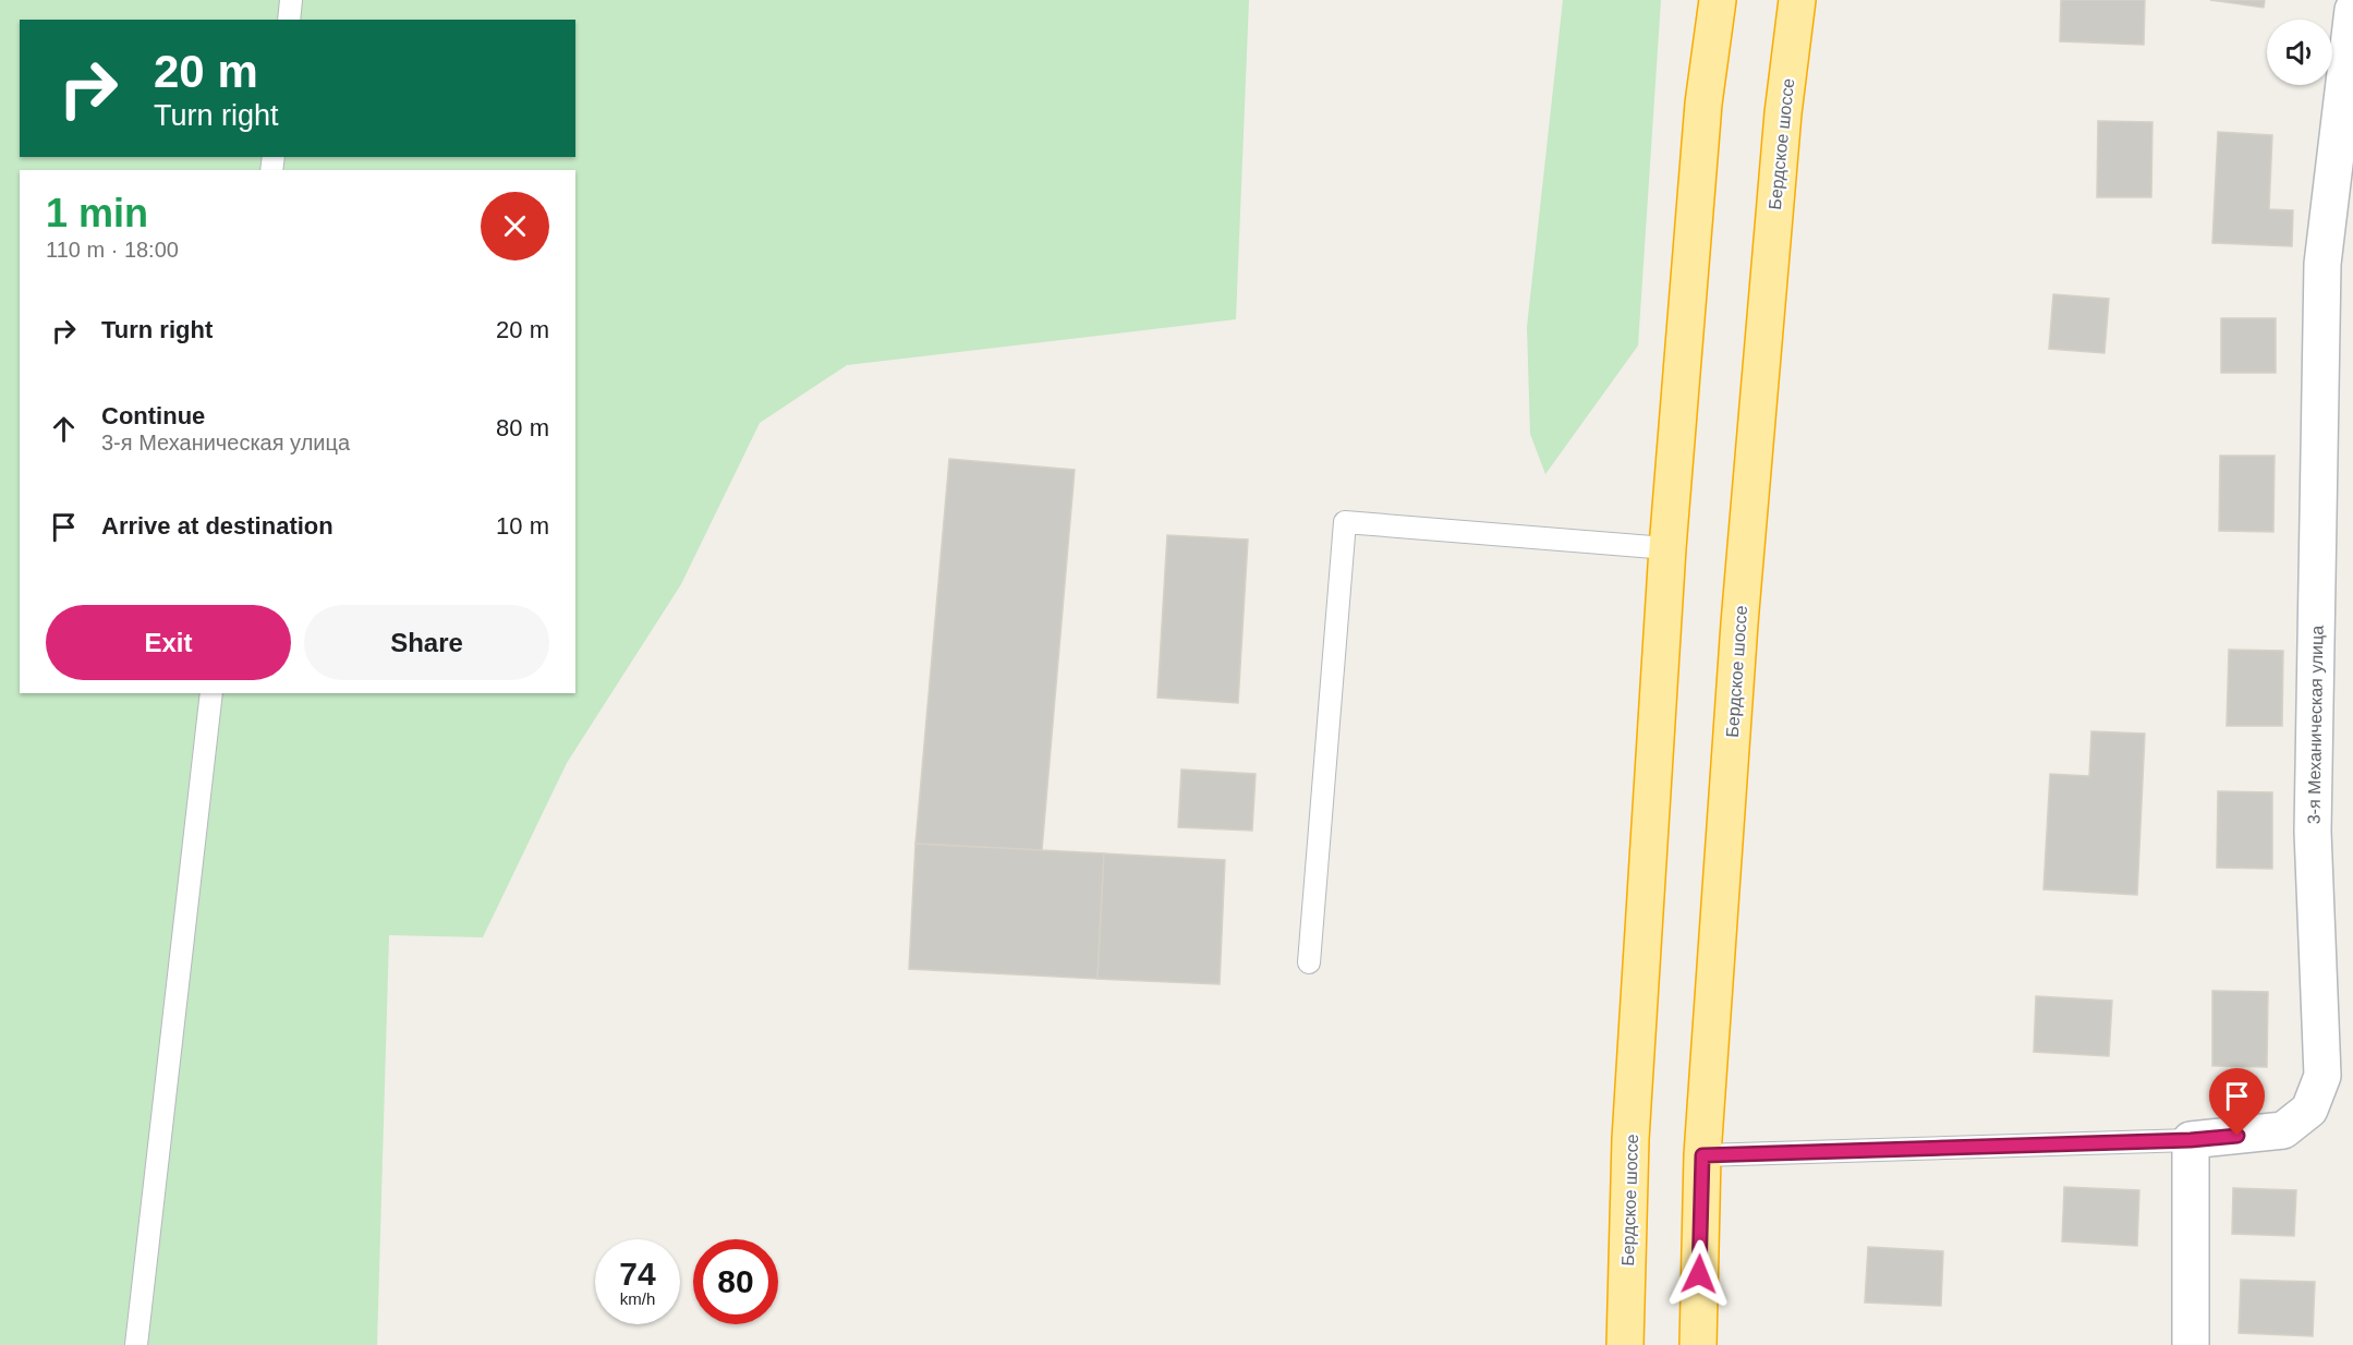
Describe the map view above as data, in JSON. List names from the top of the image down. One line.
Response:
{"streets":{"highway":["Бердское шоссе"],"street":["3-я Механическая улица"]},"page":{"turn":["20 m","Turn right"],"heading":["1 min","110 m · 18:00"],"list":[{"name":"Turn right","value":"20 m"},{"name":"Continue","note":"3-я Механическая улица","value":"80 m"},{"name":"Arrive at destination","value":"10 m"}],"buttons":["Exit","Share"],"speed":"74 km/h","limit":"80"}}
